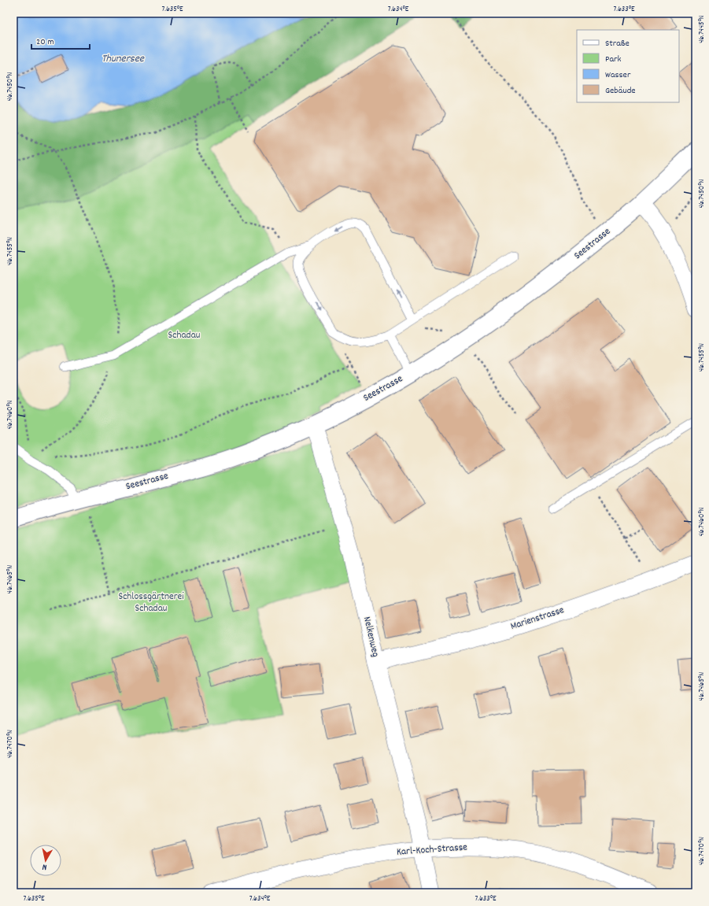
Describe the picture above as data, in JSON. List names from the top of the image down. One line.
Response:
{"streets":{"street":["Seestrasse","Marienstrasse","Nelkenweg","Karl-Koch-Strasse"]},"crossings":[["Seestrasse","Nelkenweg"],["Marienstrasse","Nelkenweg"],["Nelkenweg","Karl-Koch-Strasse"]],"water":["Thunersee"],"parks":["Schadau","Schlossgärtnerei Schadau"],"legend":["Straße","Park","Wasser","Gebäude"],"scale_bar":"20 m","north":"bottom","coordinates":["7.635°E","7.634°E","7.633°E","46.7445°N","46.7450°N","46.7455°N","46.7460°N","46.7465°N","46.7470°N"]}
